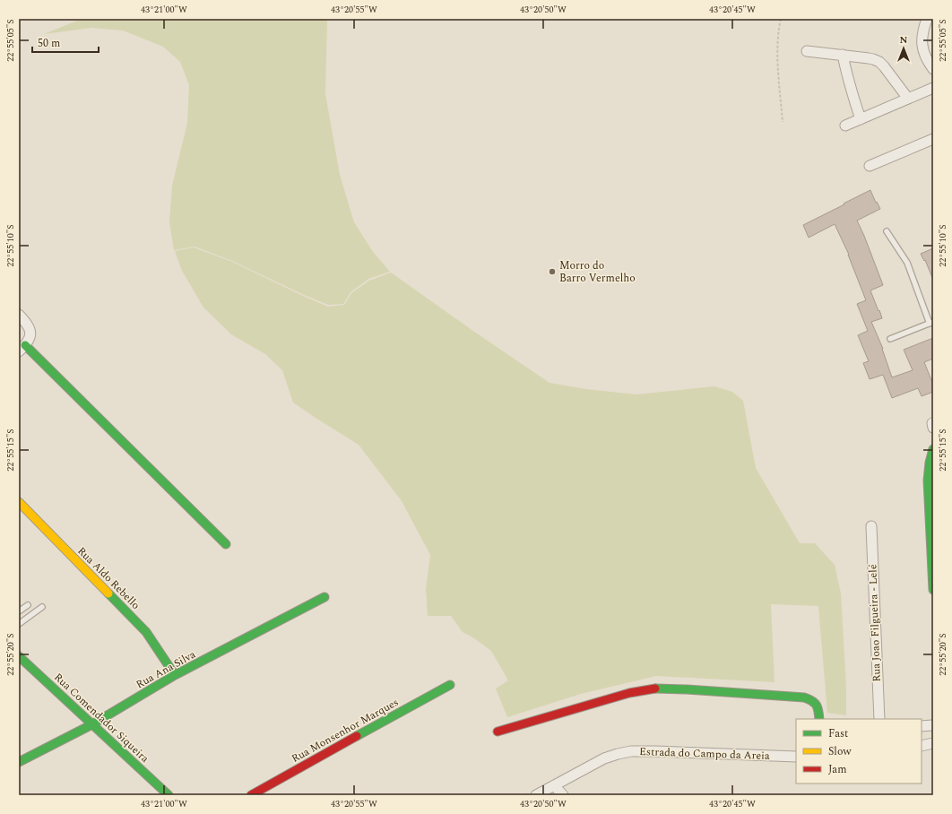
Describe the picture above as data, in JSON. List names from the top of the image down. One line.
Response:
{"streets":{"street":["Rua Aldo Rebello","Rua Joao Filgueira - Lelé","Rua Ana Silva","Rua Comendador Siqueira","Rua Monsenhor Marques","Estrada do Campo da Areia"]},"crossings":[["Rua Aldo Rebello","Rua Ana Silva"],["Rua Ana Silva","Rua Comendador Siqueira"]],"places":["Morro do Barro Vermelho"],"legend":["Fast","Slow","Jam"],"scale_bar":"50 m","north":"top","coordinates":["43°21'00\"W","43°20'55\"W","43°20'50\"W","43°20'45\"W","22°55'05\"S","22°55'10\"S","22°55'15\"S","22°55'20\"S"]}
